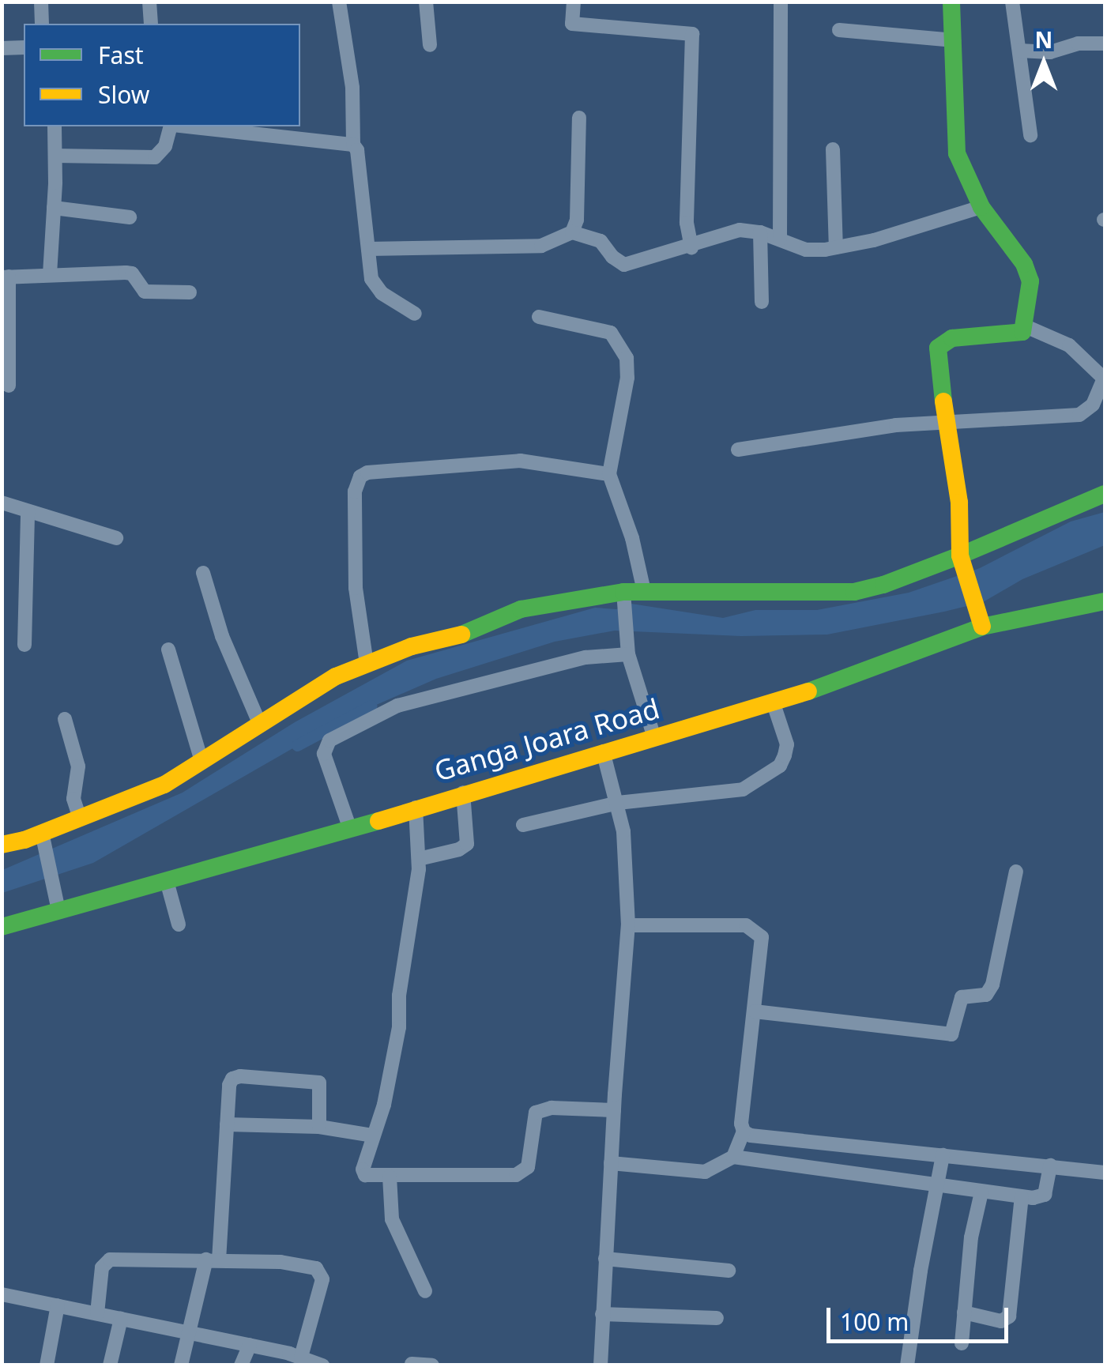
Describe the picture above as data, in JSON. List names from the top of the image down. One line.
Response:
{"streets":{"main road":["Ganga Joara Road"]},"legend":["Fast","Slow"],"scale_bar":"100 m","north":"top"}
